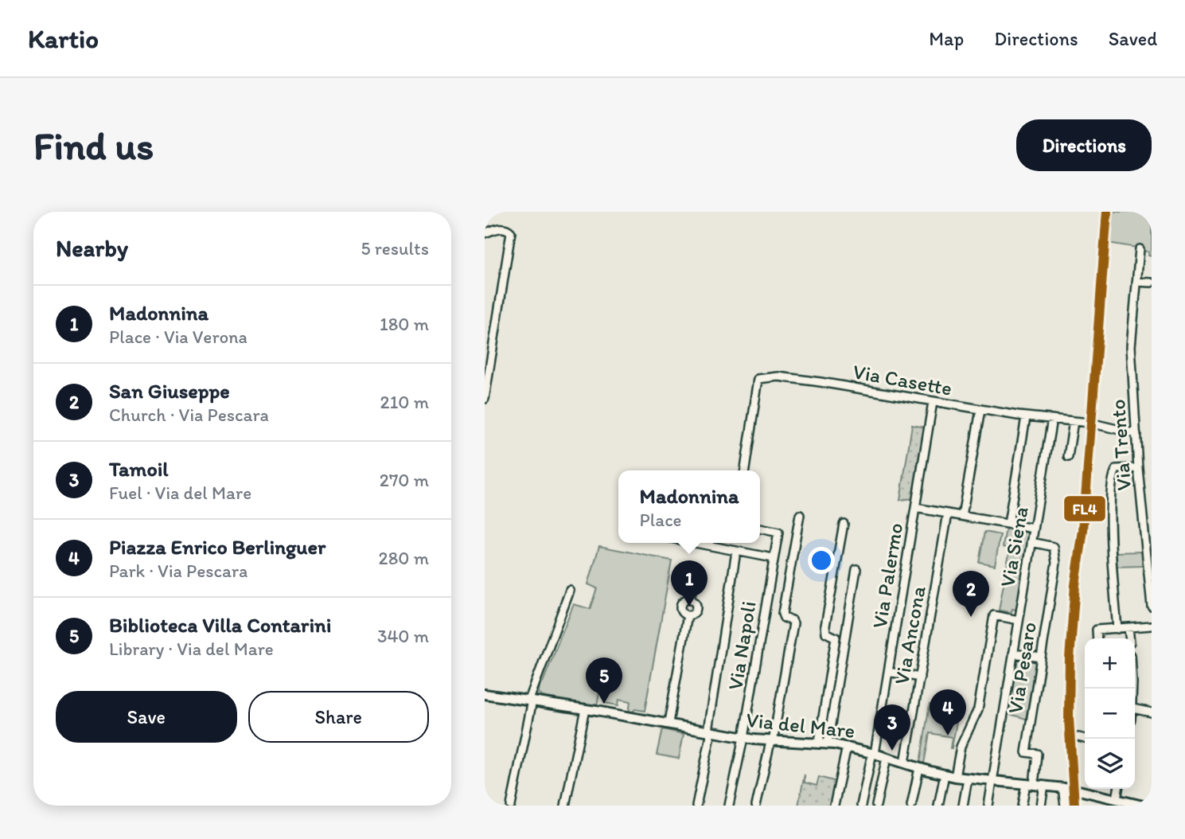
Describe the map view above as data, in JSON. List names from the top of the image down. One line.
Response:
{"streets":{"main road":["Via del Mare"],"street":["Via Casette","Via Trento","Via Siena","Via Palermo","Via Ancona","Via Napoli","Via Pesaro"]},"crossings":[["Via Casette","Via Trento"],["Via Casette","Via Siena"],["Via Casette","Via Palermo"],["Via Siena","Via Pesaro"],["Via Siena","Via del Mare"],["Via Palermo","Via del Mare"],["Via Ancona","Via del Mare"],["Via Napoli","Via del Mare"],["Via Pesaro","Via del Mare"]],"lines":["transit line FL4"],"page":{"header":"Kartio","nav":["Map","Directions","Saved"],"buttons":["Directions",["Save","Share"]],"title":"Find us","heading":["Nearby","5 results"],"list":[{"mark":"1","name":"Madonnina","note":"Place · Via Verona","value":"180 m"},{"mark":"2","name":"San Giuseppe","note":"Church · Via Pescara","value":"210 m"},{"mark":"3","name":"Tamoil","note":"Fuel · Via del Mare","value":"270 m"},{"mark":"4","name":"Piazza Enrico Berlinguer","note":"Park · Via Pescara","value":"280 m"},{"mark":"5","name":"Biblioteca Villa Contarini","note":"Library · Via del Mare","value":"340 m"}],"popup":["Madonnina","Place"],"pins":["1","2","5","4","3"],"map_buttons":["+","−"]}}
